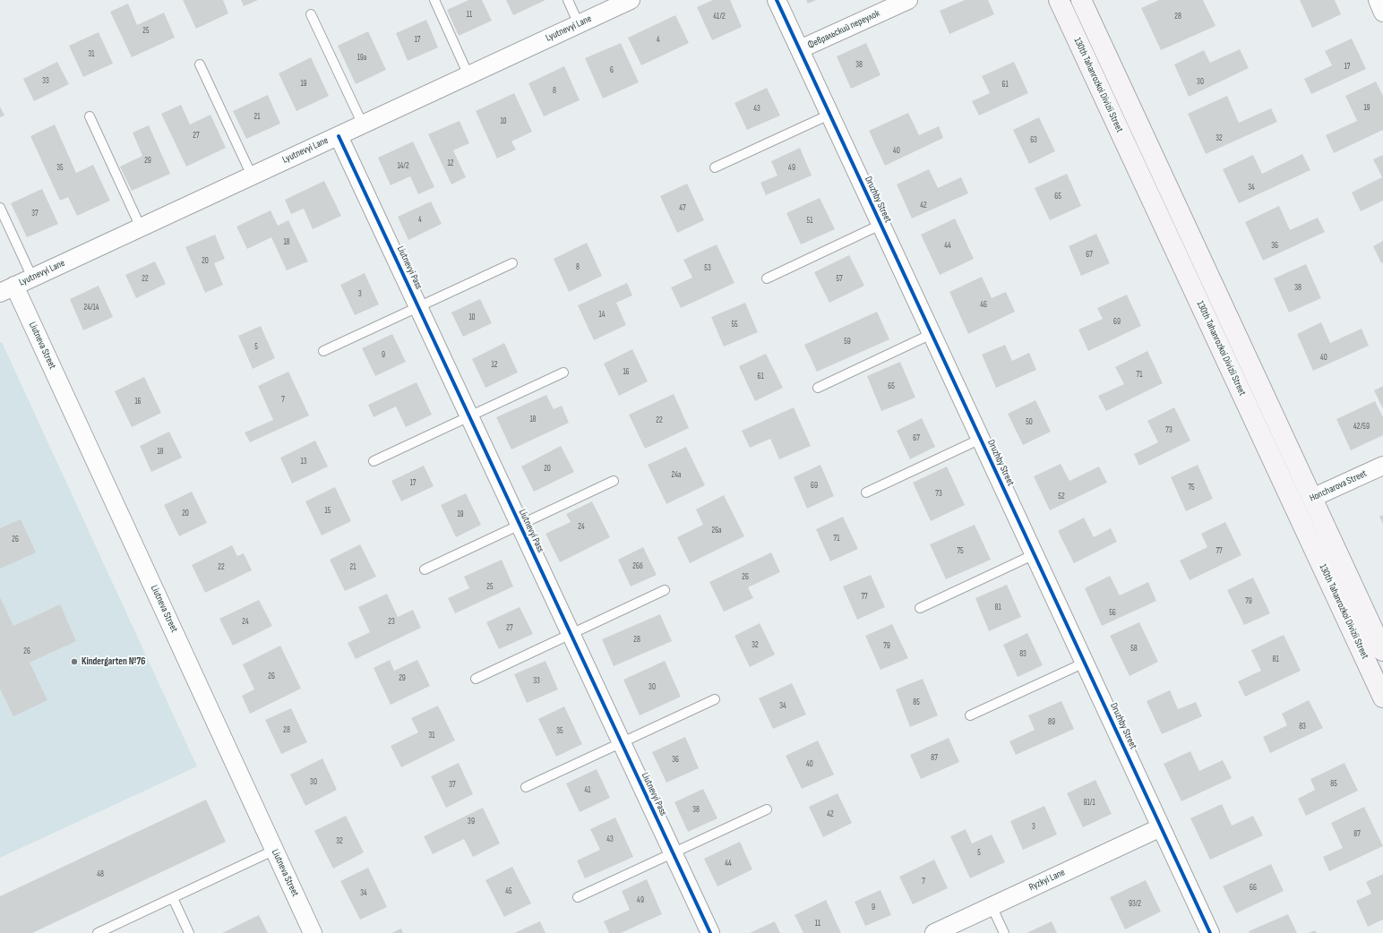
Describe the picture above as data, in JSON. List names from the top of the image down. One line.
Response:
{"streets":{"street":["Lyutnevyi Lane","Февральский переулок","130th Tahanrozkoi Divizii Street","Druzhby Street","Liutnevyi Pass","Liutneva Street","Honcharova Street","Ryzkyi Lane"]},"crossings":[["Lyutnevyi Lane","Liutnevyi Pass"],["Lyutnevyi Lane","Liutneva Street"],["Февральский переулок","Druzhby Street"],["130th Tahanrozkoi Divizii Street","Honcharova Street"],["Druzhby Street","Ryzkyi Lane"]],"places":["Kindergarten №76"],"house_numbers":["11","41/2","28","25","17","4","31","19а","38","17","6","33","30","19","61","8","19","43","21","10","27","32","63","40","29","12","14/2","35","49","34","65","42","47","37","4","51","18","44","36","67","20","8","53","22","57","38","3","46","24/14","14","10","69","55","59","5","9","40","12","16","71","61","65","7","16","18","22","50","42/59","73","67","18","13","20","24а","17","69","75","73","52","15","20","19","24","26а","71","26","75","77","26б","22","21","26","25","77","79","81","56","24","23","27","28","32","79","58","26","83","81","26","29","33","30","85","34","89","83","28","35","31","87","36","40","30","85","37","41","91/1","38","42","39","3","87","43","32","5","44","48","7","66","45","34","49","93/2","9","11"]}
